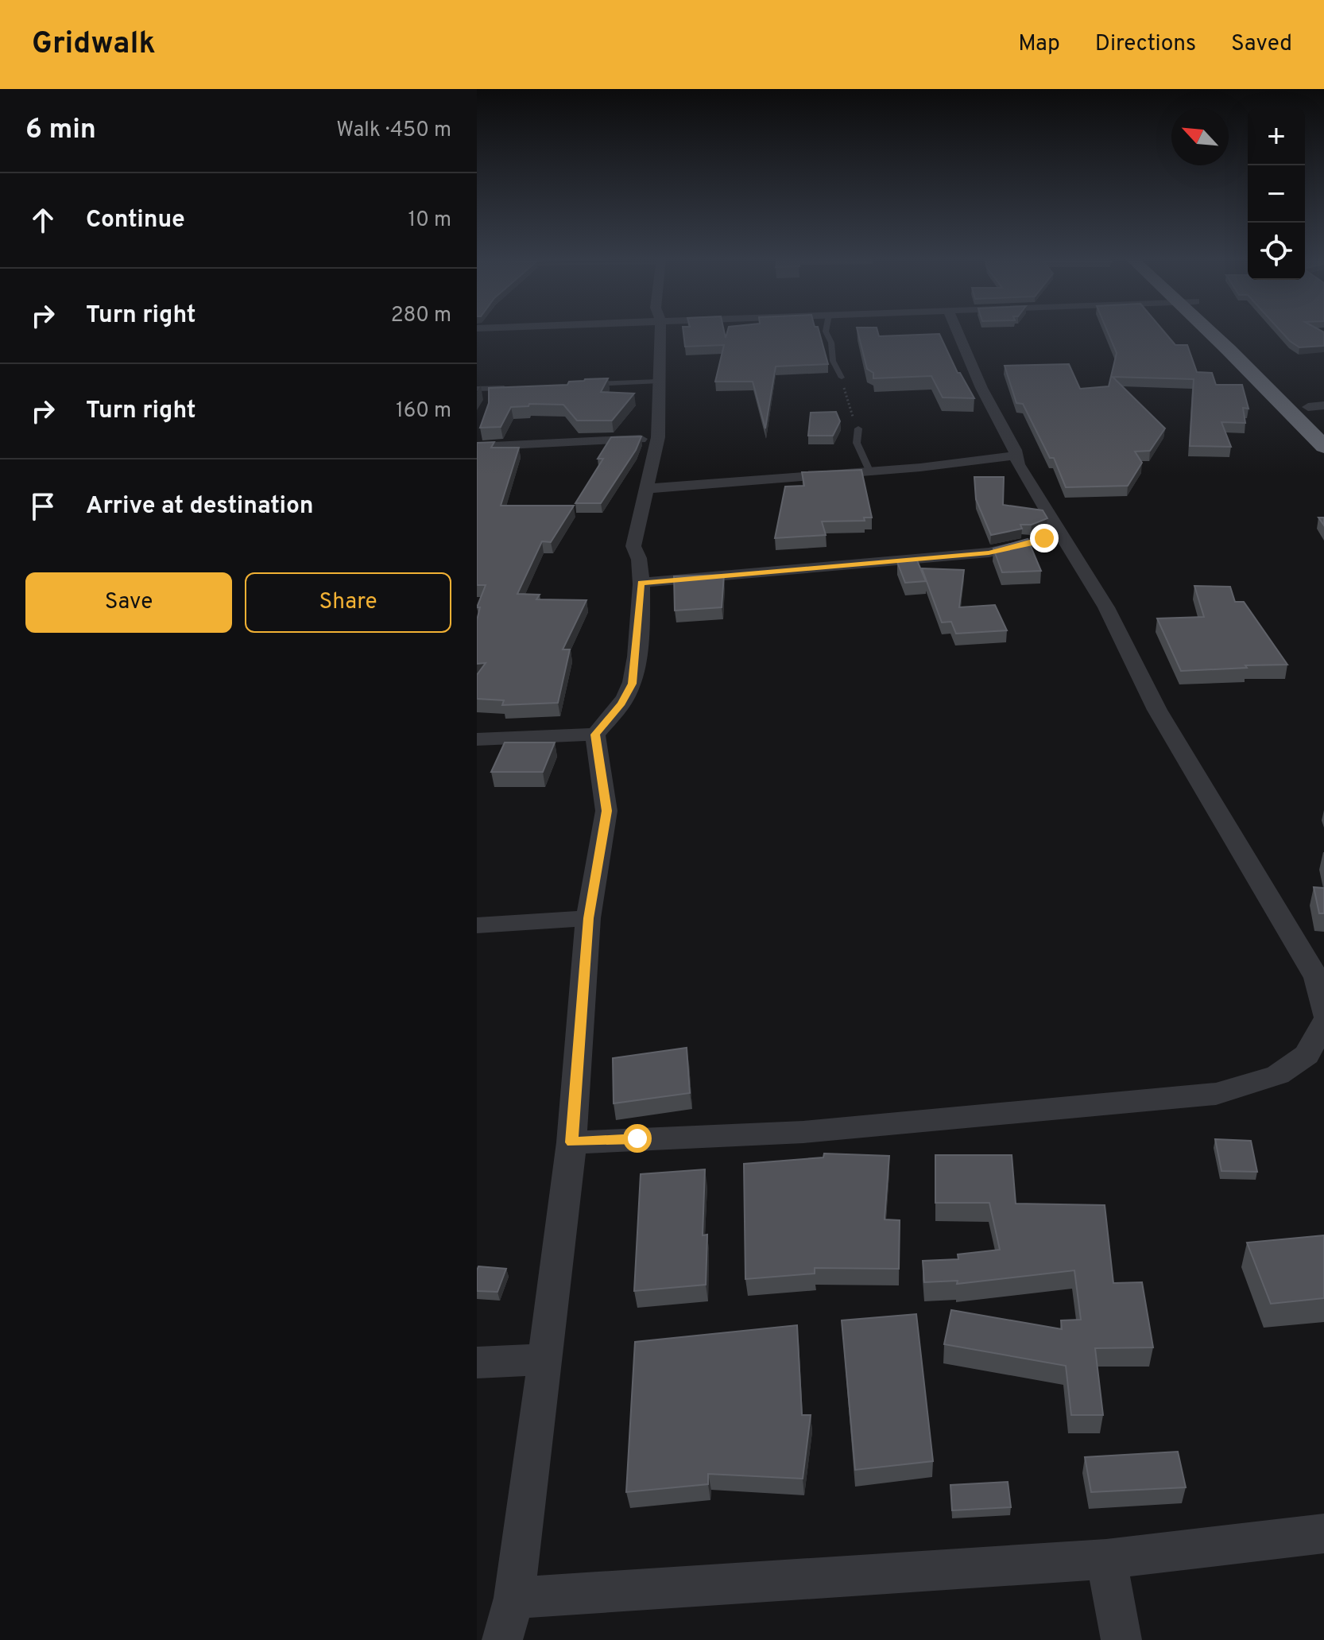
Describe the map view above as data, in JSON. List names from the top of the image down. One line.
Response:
{"north":"top left","page":{"header":"Gridwalk","nav":["Map","Directions","Saved"],"heading":["6 min","Walk · 450 m"],"map_buttons":["+","−"],"list":[["Continue","10 m"],["Turn right","280 m"],["Turn right","160 m"],"Arrive at destination"],"buttons":["Save","Share"]}}
